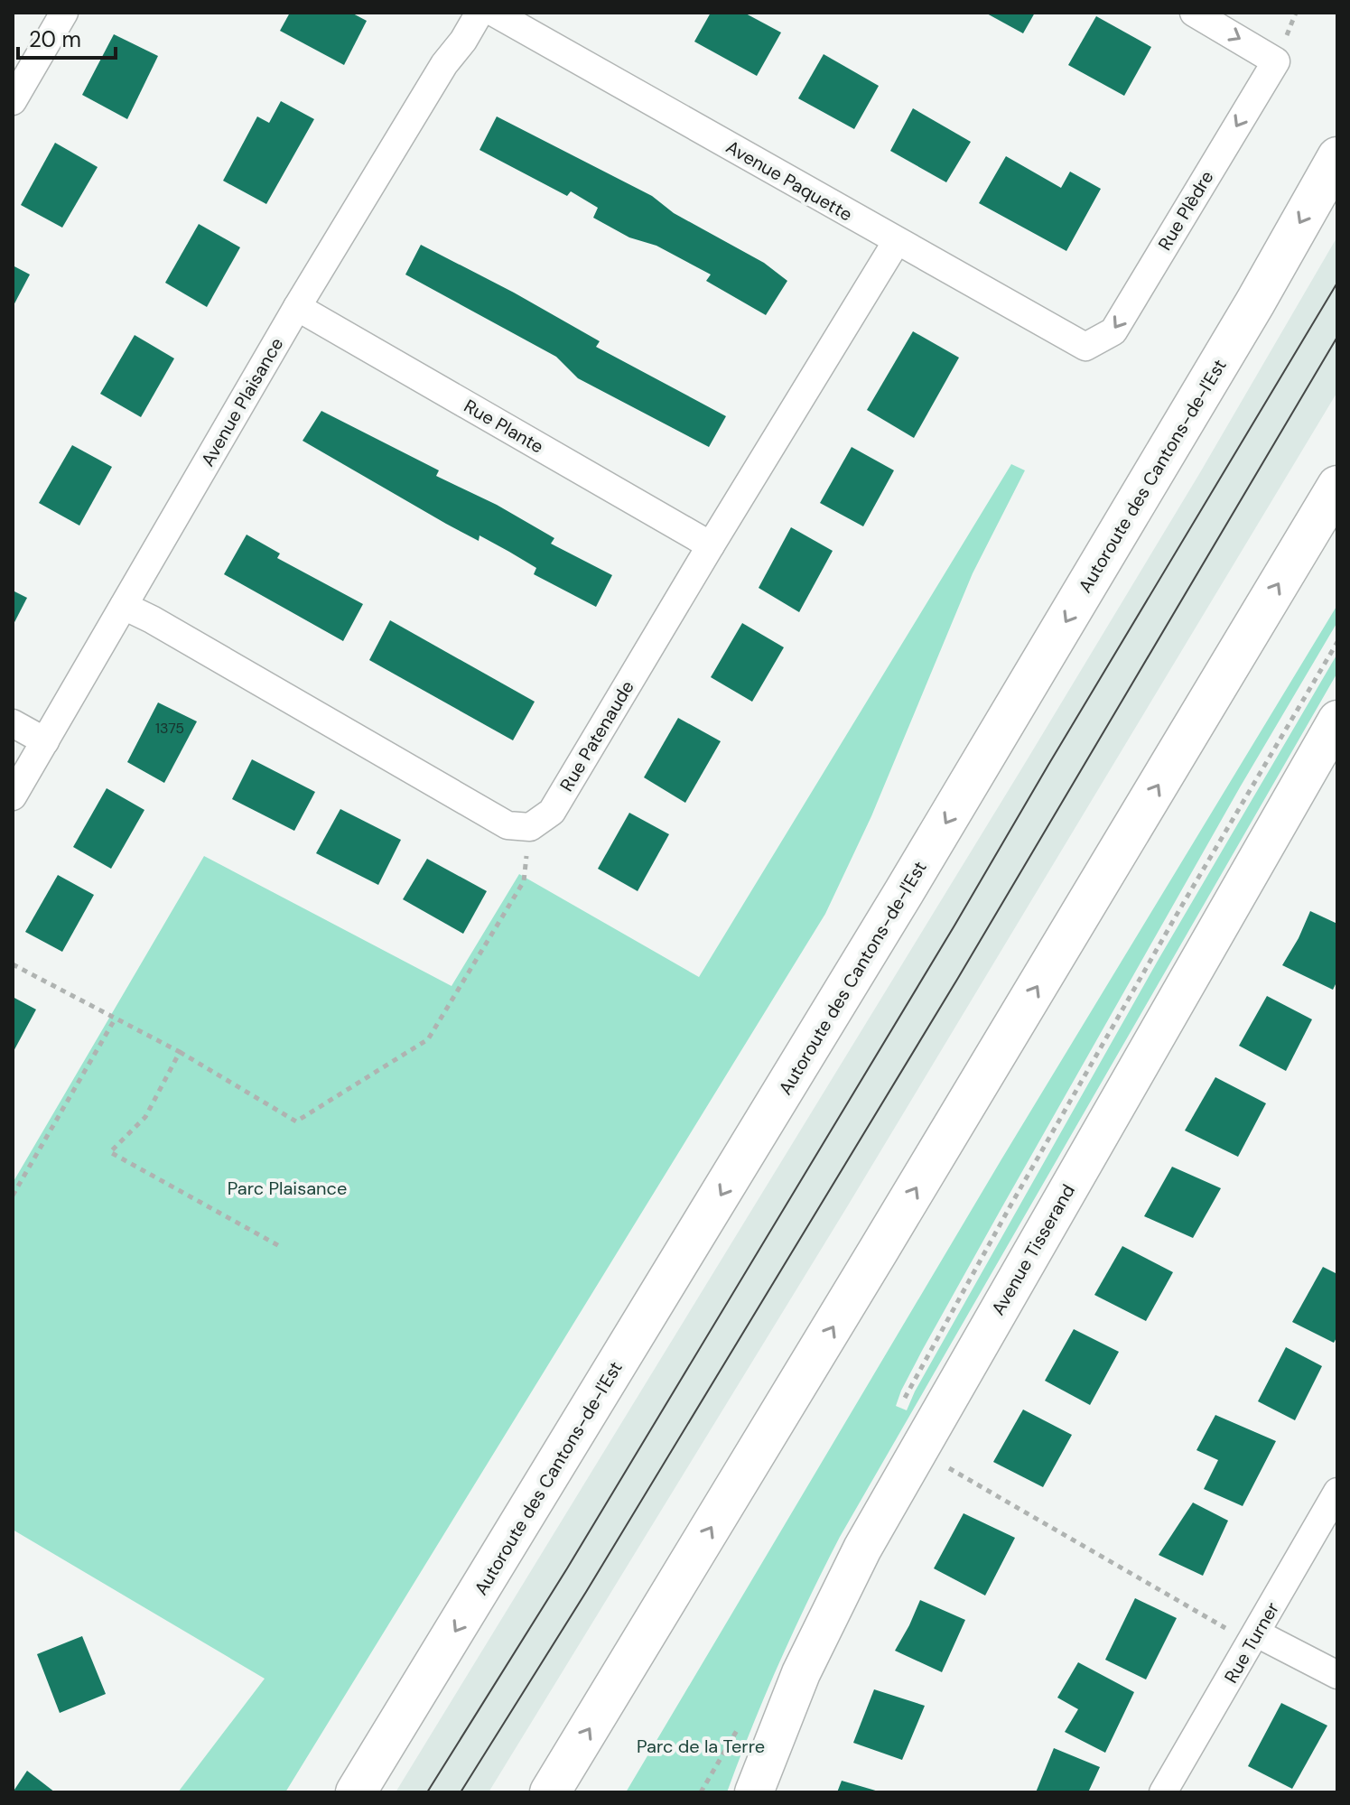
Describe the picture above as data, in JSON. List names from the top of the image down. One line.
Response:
{"streets":{"highway":["Autoroute des Cantons-de-l'Est"],"street":["Avenue Paquette","Rue Plèdre","Avenue Plaisance","Rue Plante","Rue Patenaude","Avenue Tisserand","Rue Turner"]},"crossings":[["Avenue Paquette","Rue Plèdre"],["Avenue Paquette","Rue Patenaude"],["Avenue Plaisance","Rue Plante"],["Rue Plante","Rue Patenaude"]],"parks":["Parc Plaisance","Parc de la Terre"],"house_numbers":["1375"],"scale_bar":"20 m"}
